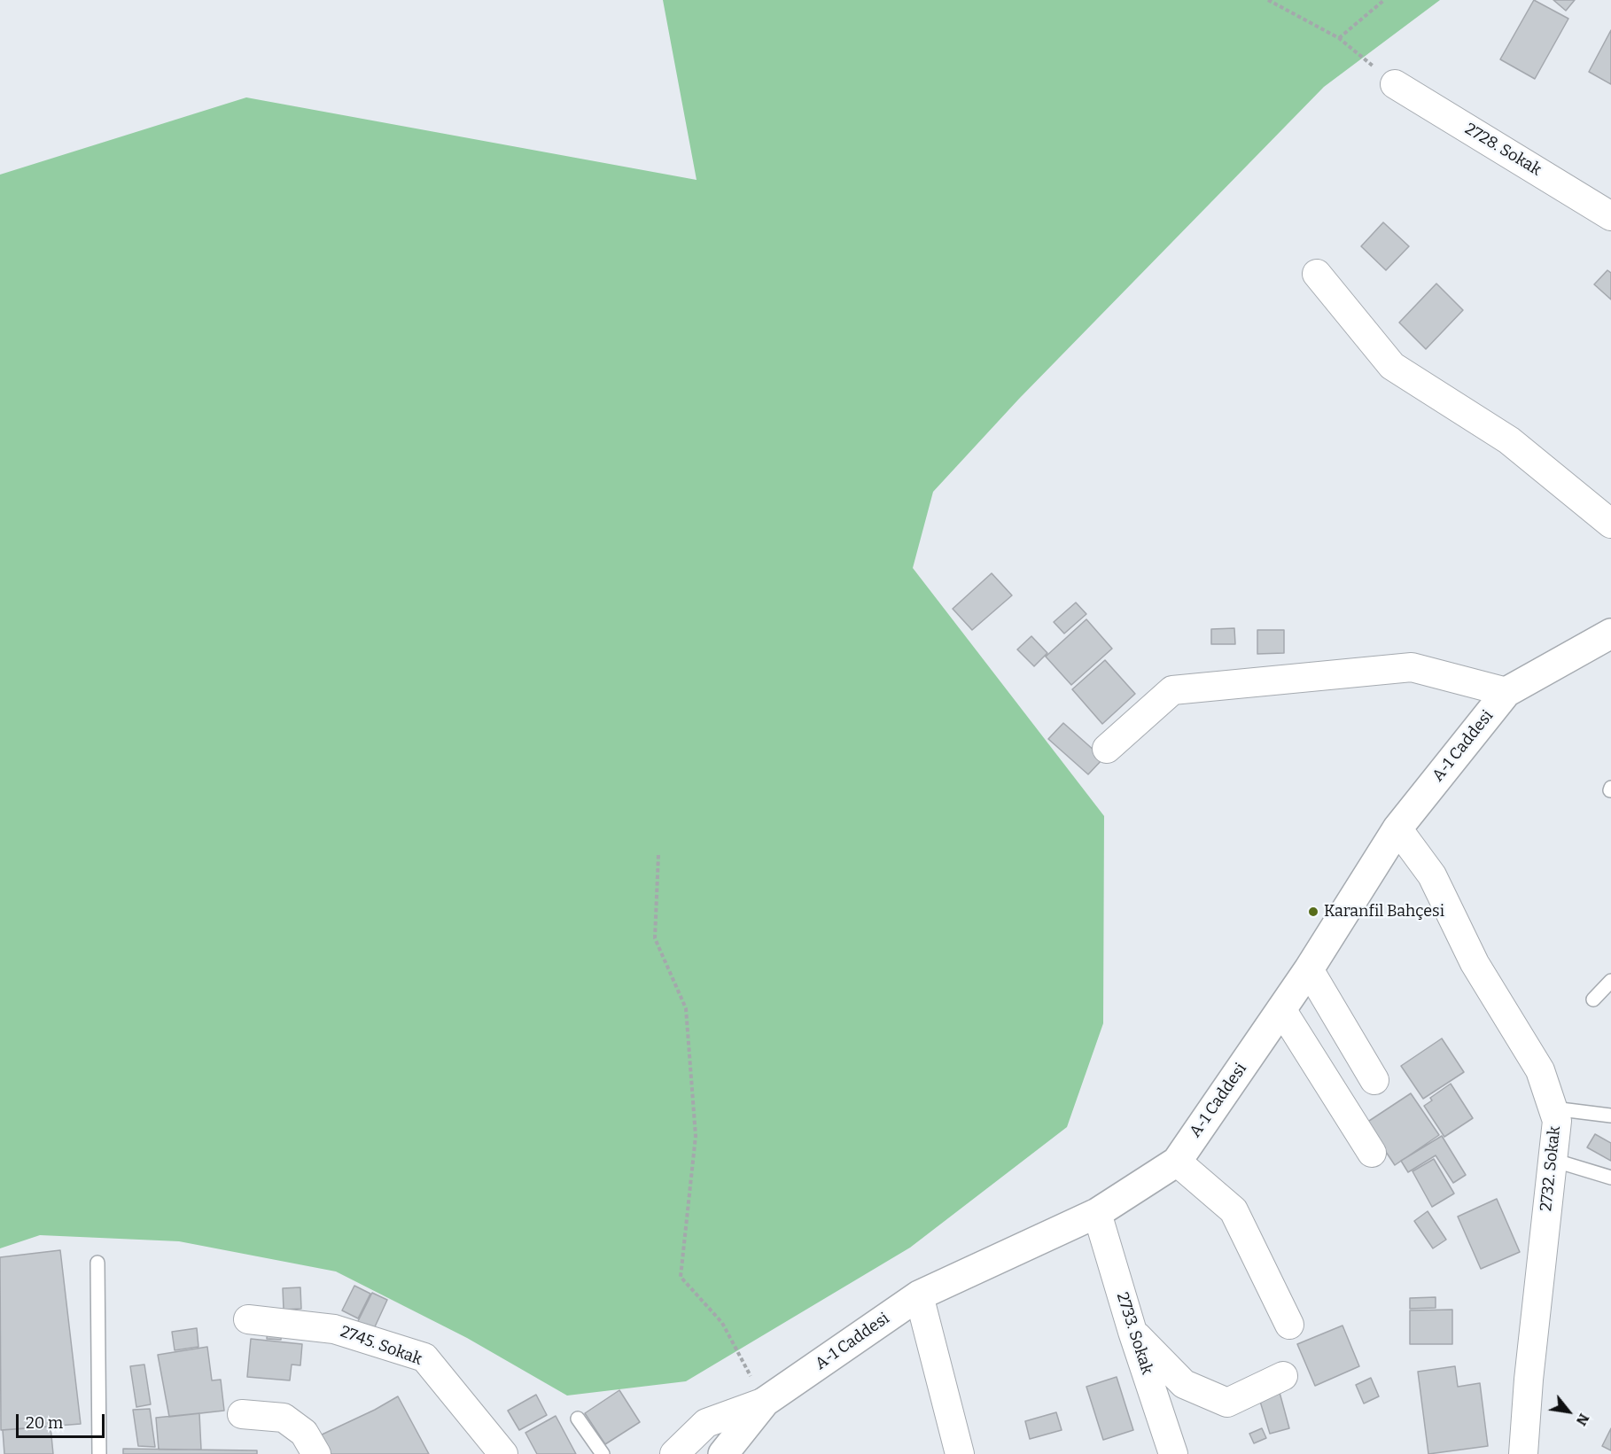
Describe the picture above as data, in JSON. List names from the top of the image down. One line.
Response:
{"streets":{"main road":["A-1 Caddesi"],"street":["2728. Sokak","2732. Sokak","2733. Sokak","2745. Sokak"]},"crossings":[["A-1 Caddesi","2732. Sokak"],["A-1 Caddesi","2733. Sokak"]],"places":["Karanfil Bahçesi"],"scale_bar":"20 m","north":"bottom right"}
